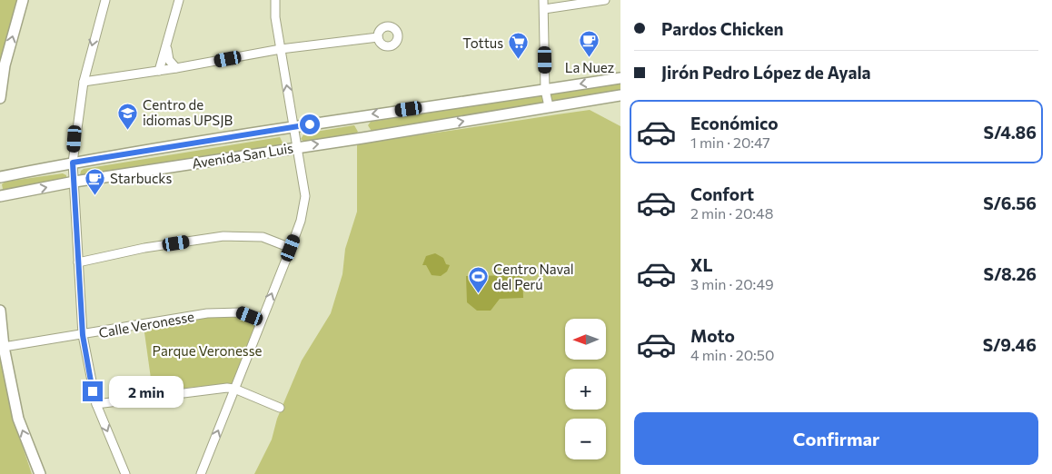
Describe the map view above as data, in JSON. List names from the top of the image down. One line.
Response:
{"streets":{"main road":["Avenida San Luis"],"street":["Calle Veronesse"]},"parks":["Parque Veronesse"],"places":{"cafe":["La Nuez","Starbucks"],"supermarket":["Tottus"],"school or university":["Centro de idiomas UPSJB"],"sports":["Centro Naval del Perú"]},"north":"left","page":{"banner":["Pardos Chicken","Jirón Pedro López de Ayala"],"list":[{"name":"Económico","note":"1 min · 20:47","value":"S/4.86"},{"name":"Confort","note":"2 min · 20:48","value":"S/6.56"},{"name":"XL","note":"3 min · 20:49","value":"S/8.26"},{"name":"Moto","note":"4 min · 20:50","value":"S/9.46"}],"map_buttons":["+","−"],"bubble":"2 min","buttons":"Confirmar"}}
